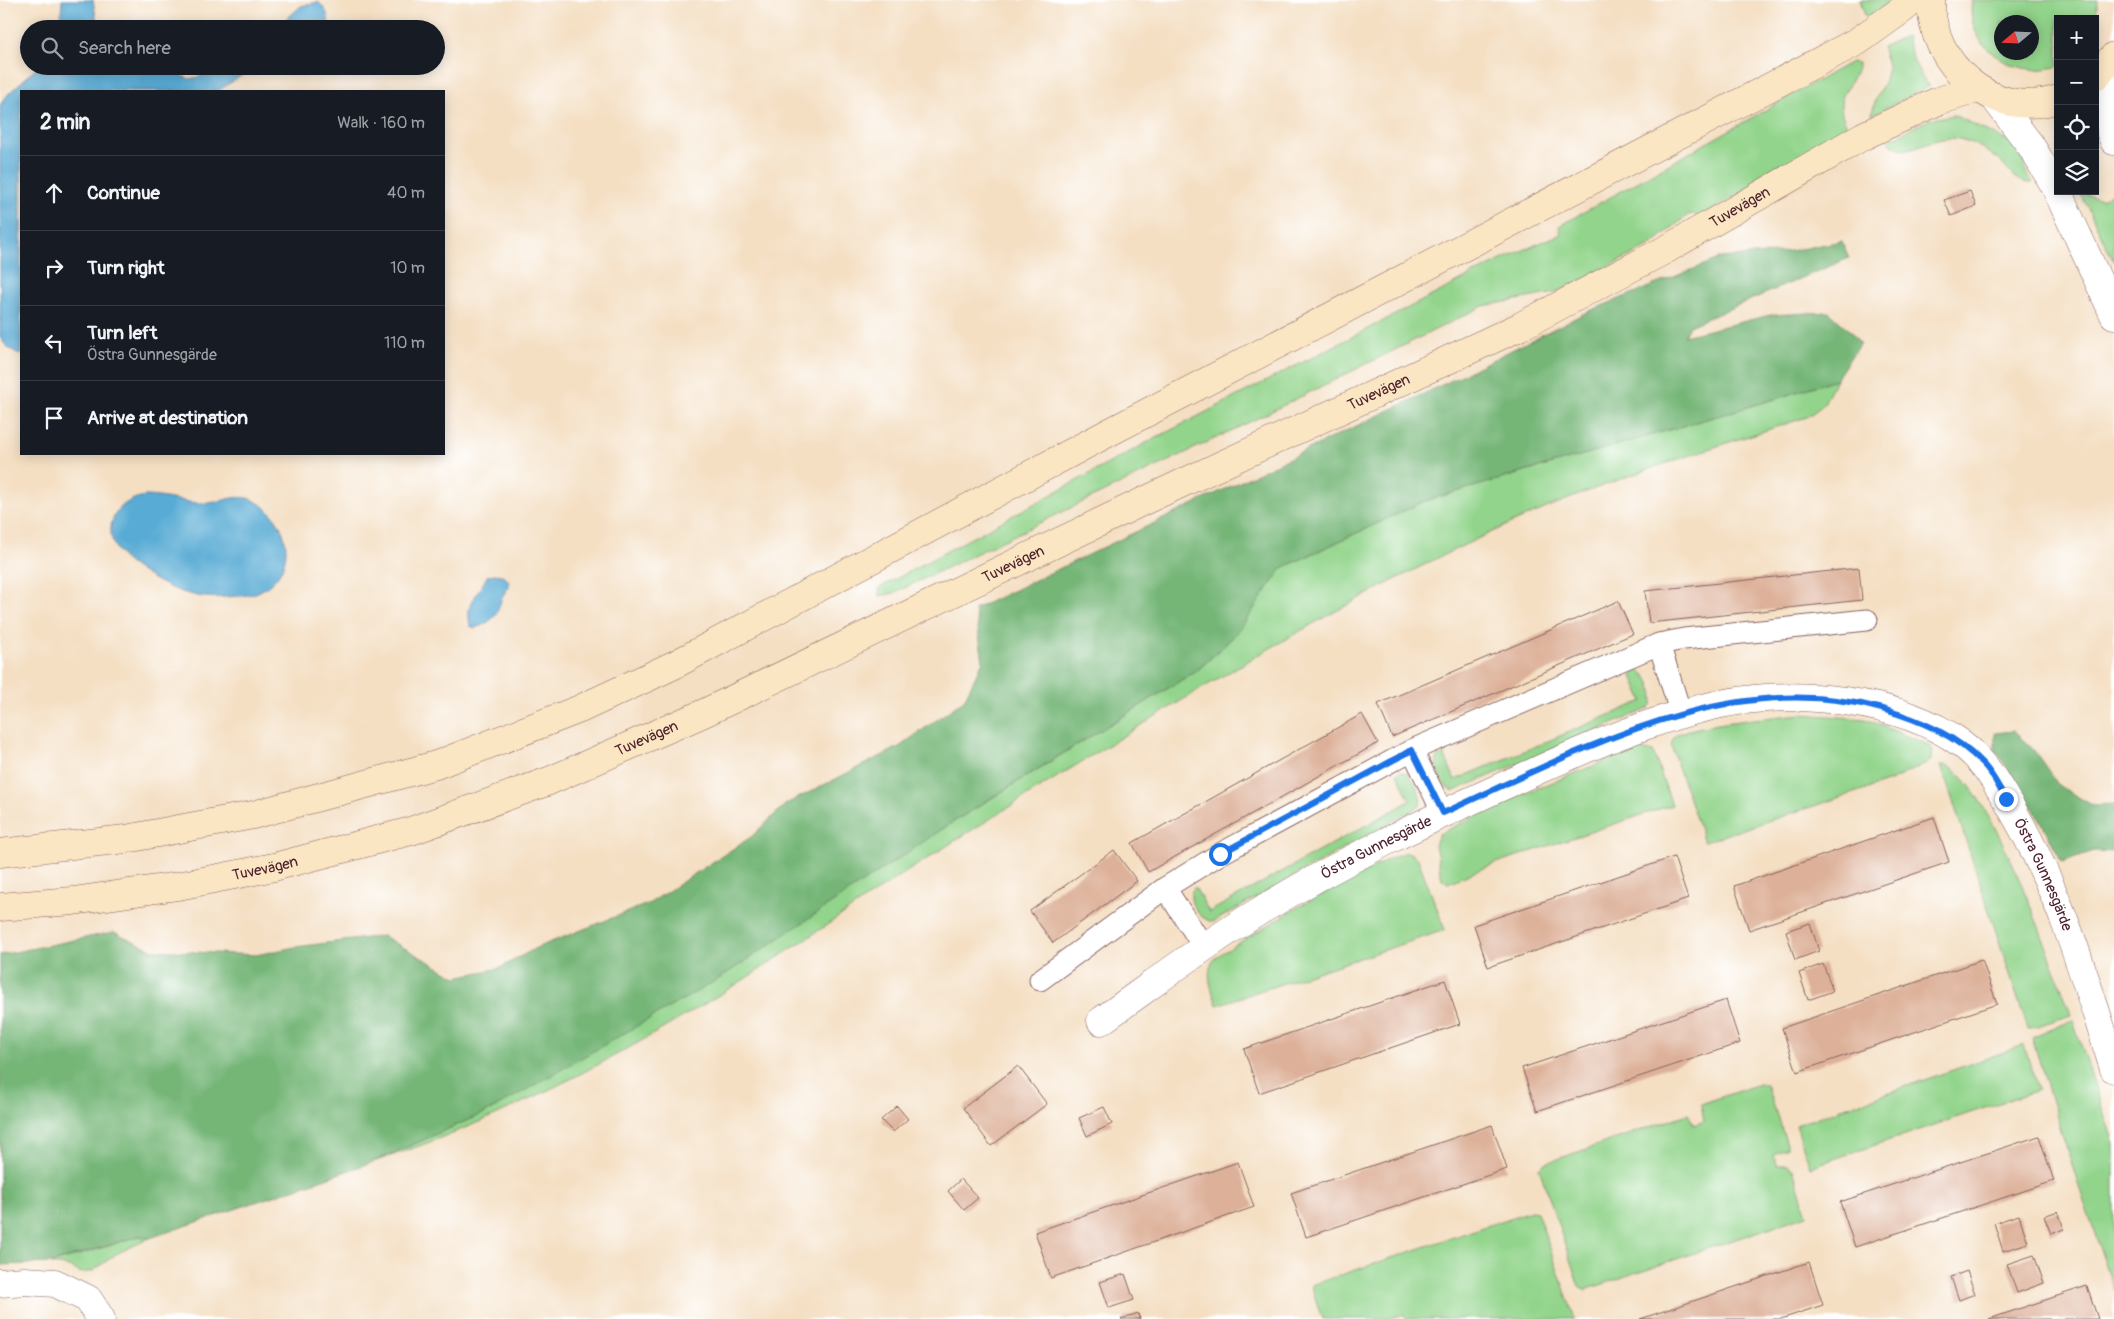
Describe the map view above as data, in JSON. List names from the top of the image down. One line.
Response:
{"streets":{"main road":["Tuvevägen"],"street":["Östra Gunnesgärde"]},"north":"left","page":{"map_buttons":["+","−"],"search":"Search here","heading":["2 min","Walk · 160 m"],"list":[["Continue","40 m"],["Turn right","10 m"],["Turn left","Östra Gunnesgärde","110 m"],"Arrive at destination"]}}
